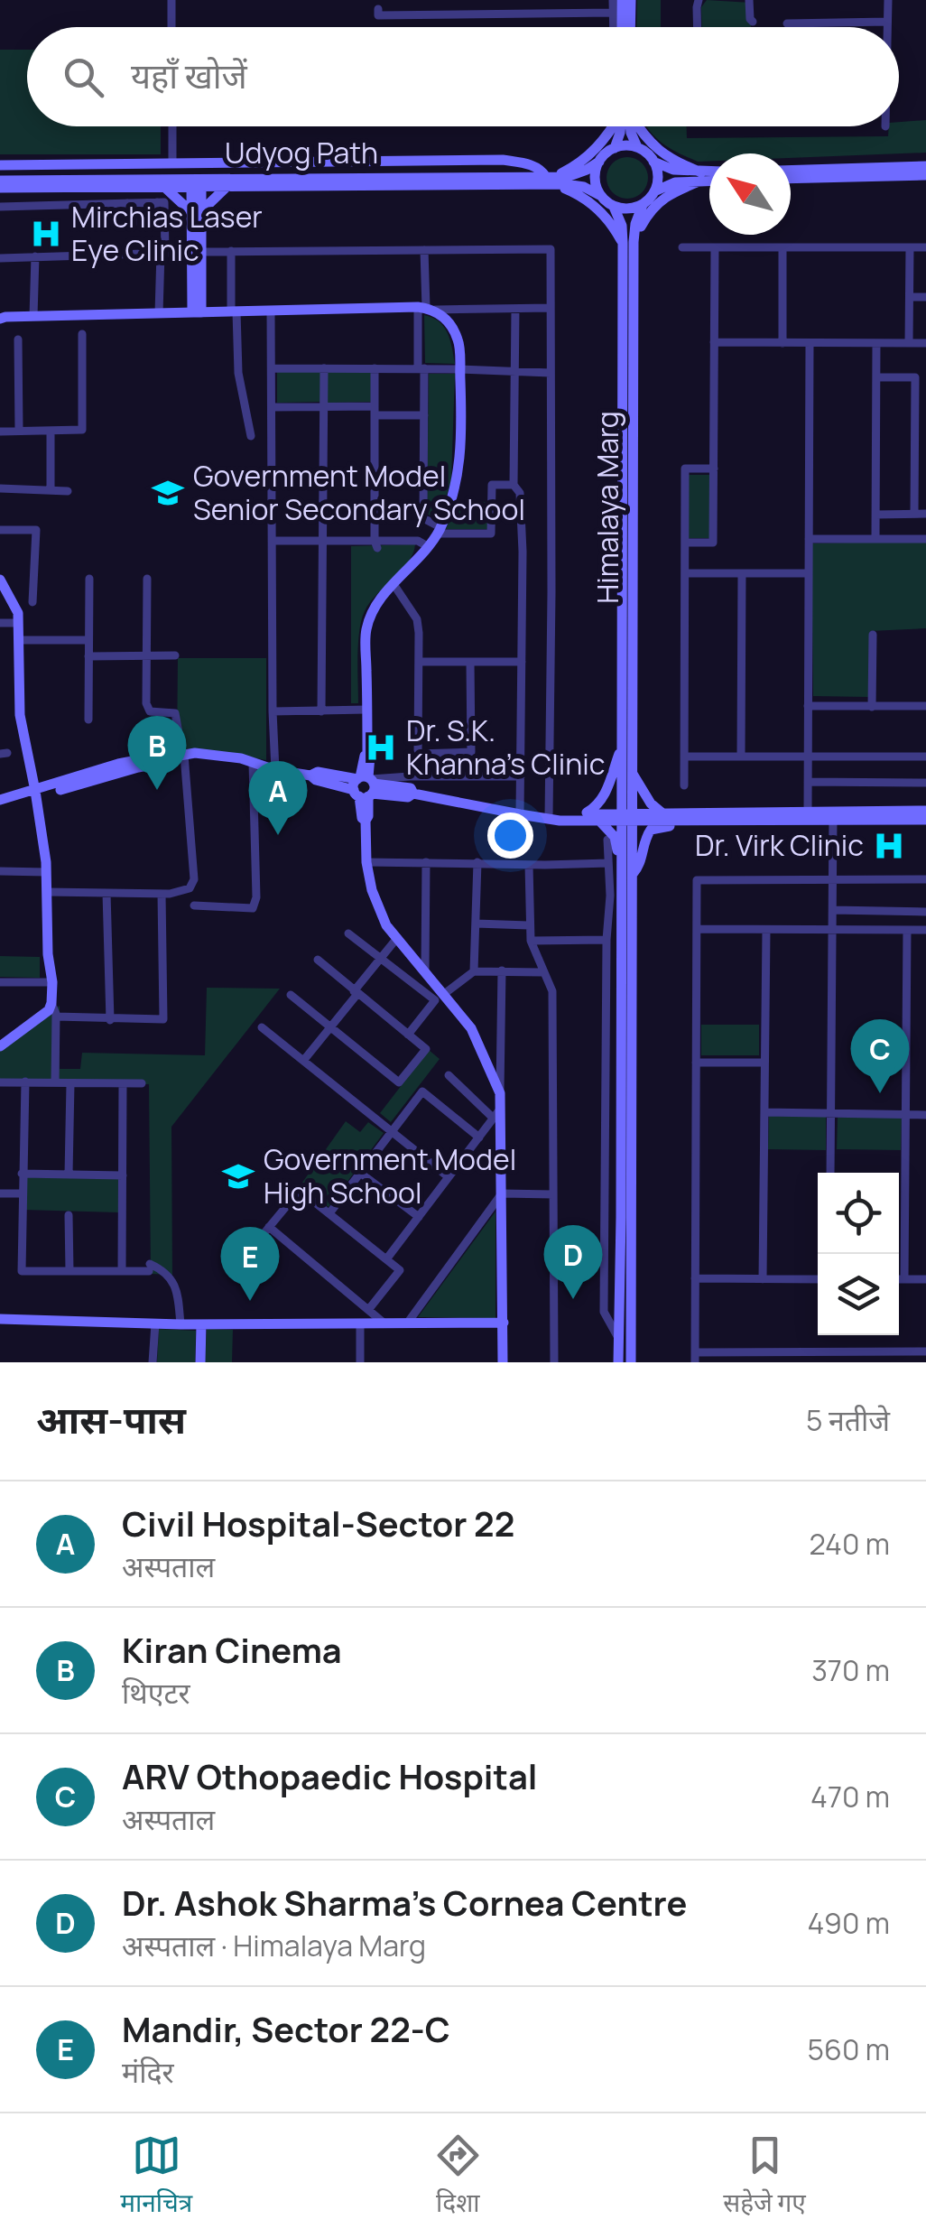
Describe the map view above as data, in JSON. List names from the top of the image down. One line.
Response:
{"streets":{"main road":["Udyog Path","Himalaya Marg"]},"crossings":[["Udyog Path","Himalaya Marg"]],"places":{"hospital":["Mirchias Laser Eye Clinic","Dr. S.K. Khanna's Clinic","Dr. Virk Clinic"],"school or university":["Government Model Senior Secondary School","Government Model High School"]},"north":"top left","page":{"search":"यहाँ खोजें","pins":["B","A","C","D","E"],"heading":["आस-पास","5 नतीजे"],"list":[{"mark":"A","name":"Civil Hospital-Sector 22","note":"अस्पताल","value":"240 m"},{"mark":"B","name":"Kiran Cinema","note":"थिएटर","value":"370 m"},{"mark":"C","name":"ARV Othopaedic Hospital","note":"अस्पताल","value":"470 m"},{"mark":"D","name":"Dr. Ashok Sharma's Cornea Centre","note":"अस्पताल · Himalaya Marg","value":"490 m"},{"mark":"E","name":"Mandir, Sector 22-C","note":"मंदिर","value":"560 m"}],"nav":["मानचित्र","दिशा","सहेजे गए"]}}
